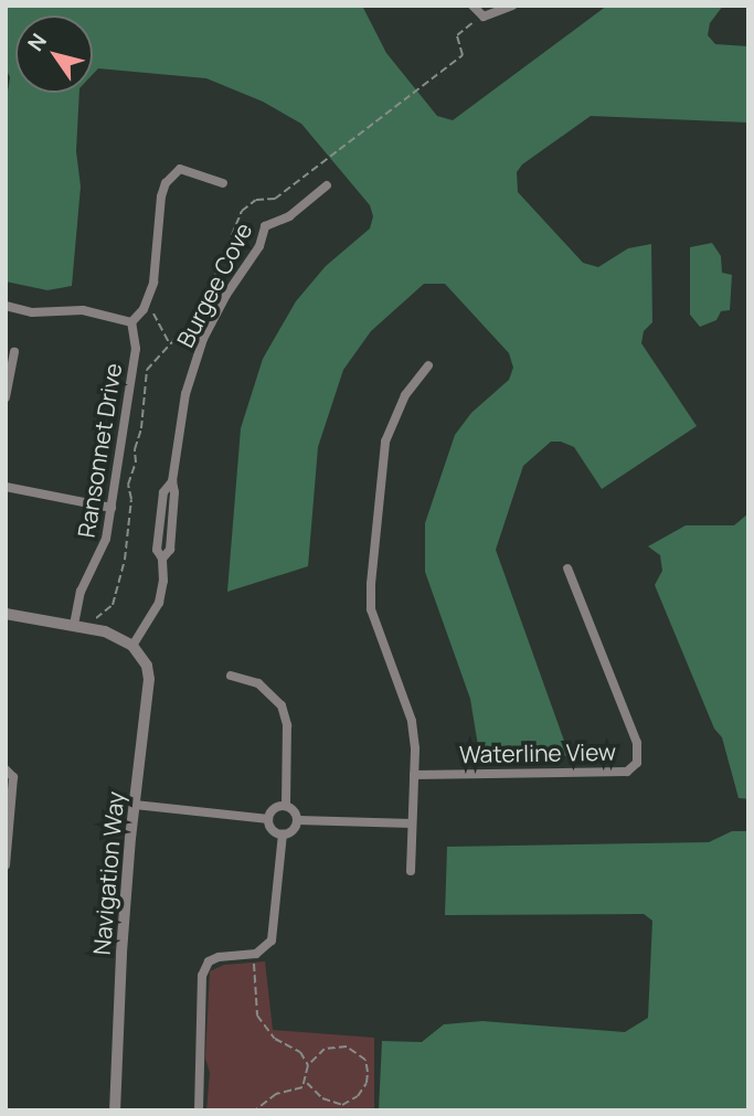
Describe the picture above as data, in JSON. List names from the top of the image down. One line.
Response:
{"streets":{"street":["Burgee Cove","Ransonnet Drive","Waterline View","Navigation Way"]},"crossings":[["Burgee Cove","Navigation Way"]],"north":"top left"}
